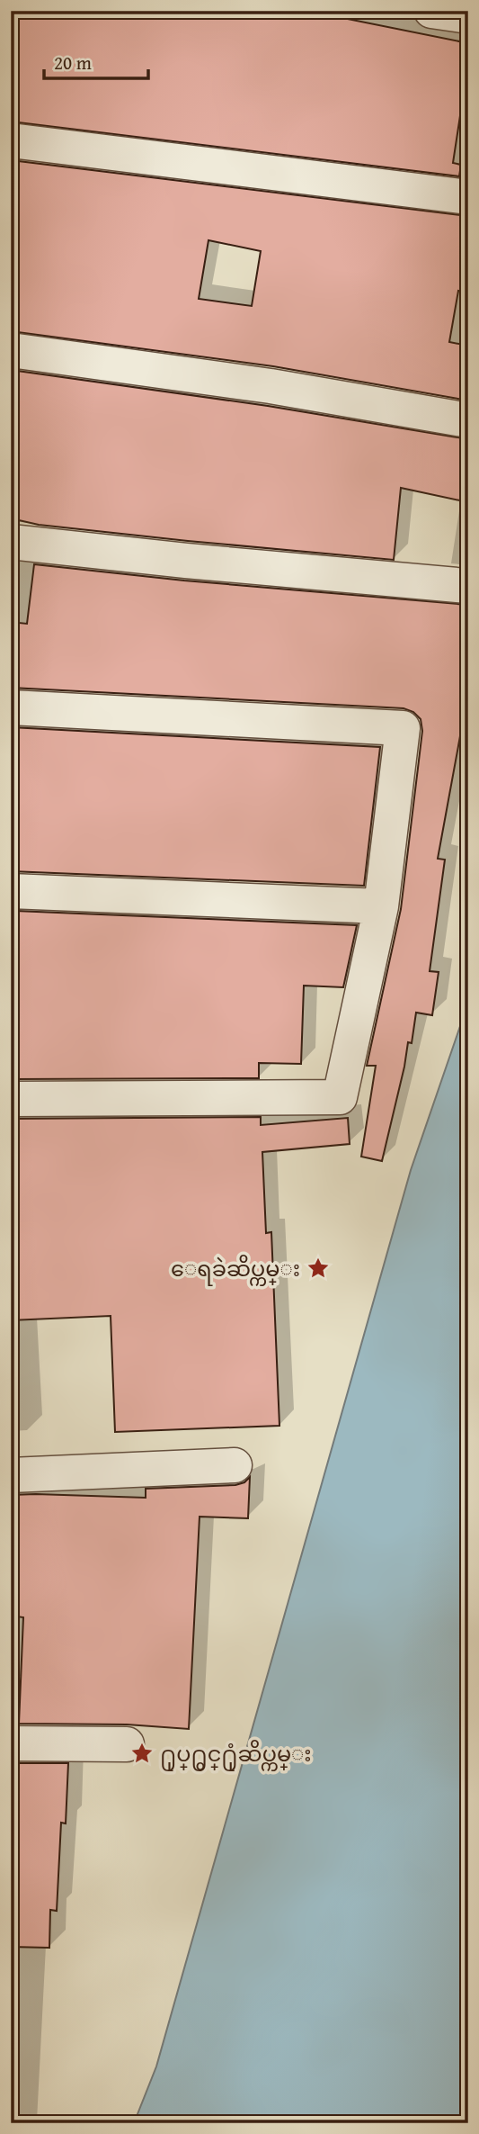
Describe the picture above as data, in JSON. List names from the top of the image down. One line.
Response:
{"places":{"place":["ေရခဲဆိပ္ကမ္း","႐ုပ္႐ွင္႐ုံဆိပ္ကမ္း"]},"scale_bar":"20 m"}
